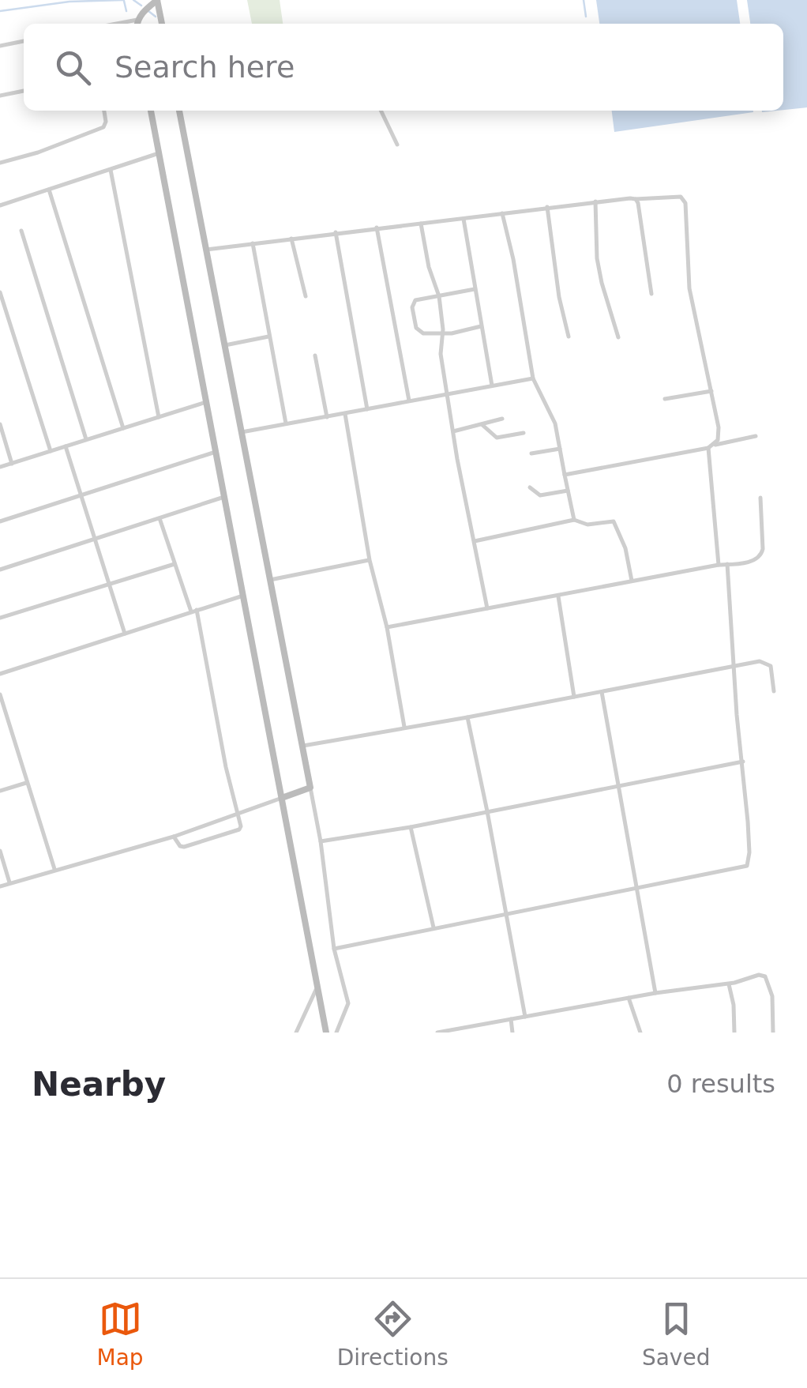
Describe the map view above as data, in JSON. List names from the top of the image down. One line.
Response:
{"page":{"search":"Search here","heading":["Nearby","0 results"],"nav":["Map","Directions","Saved"]}}
